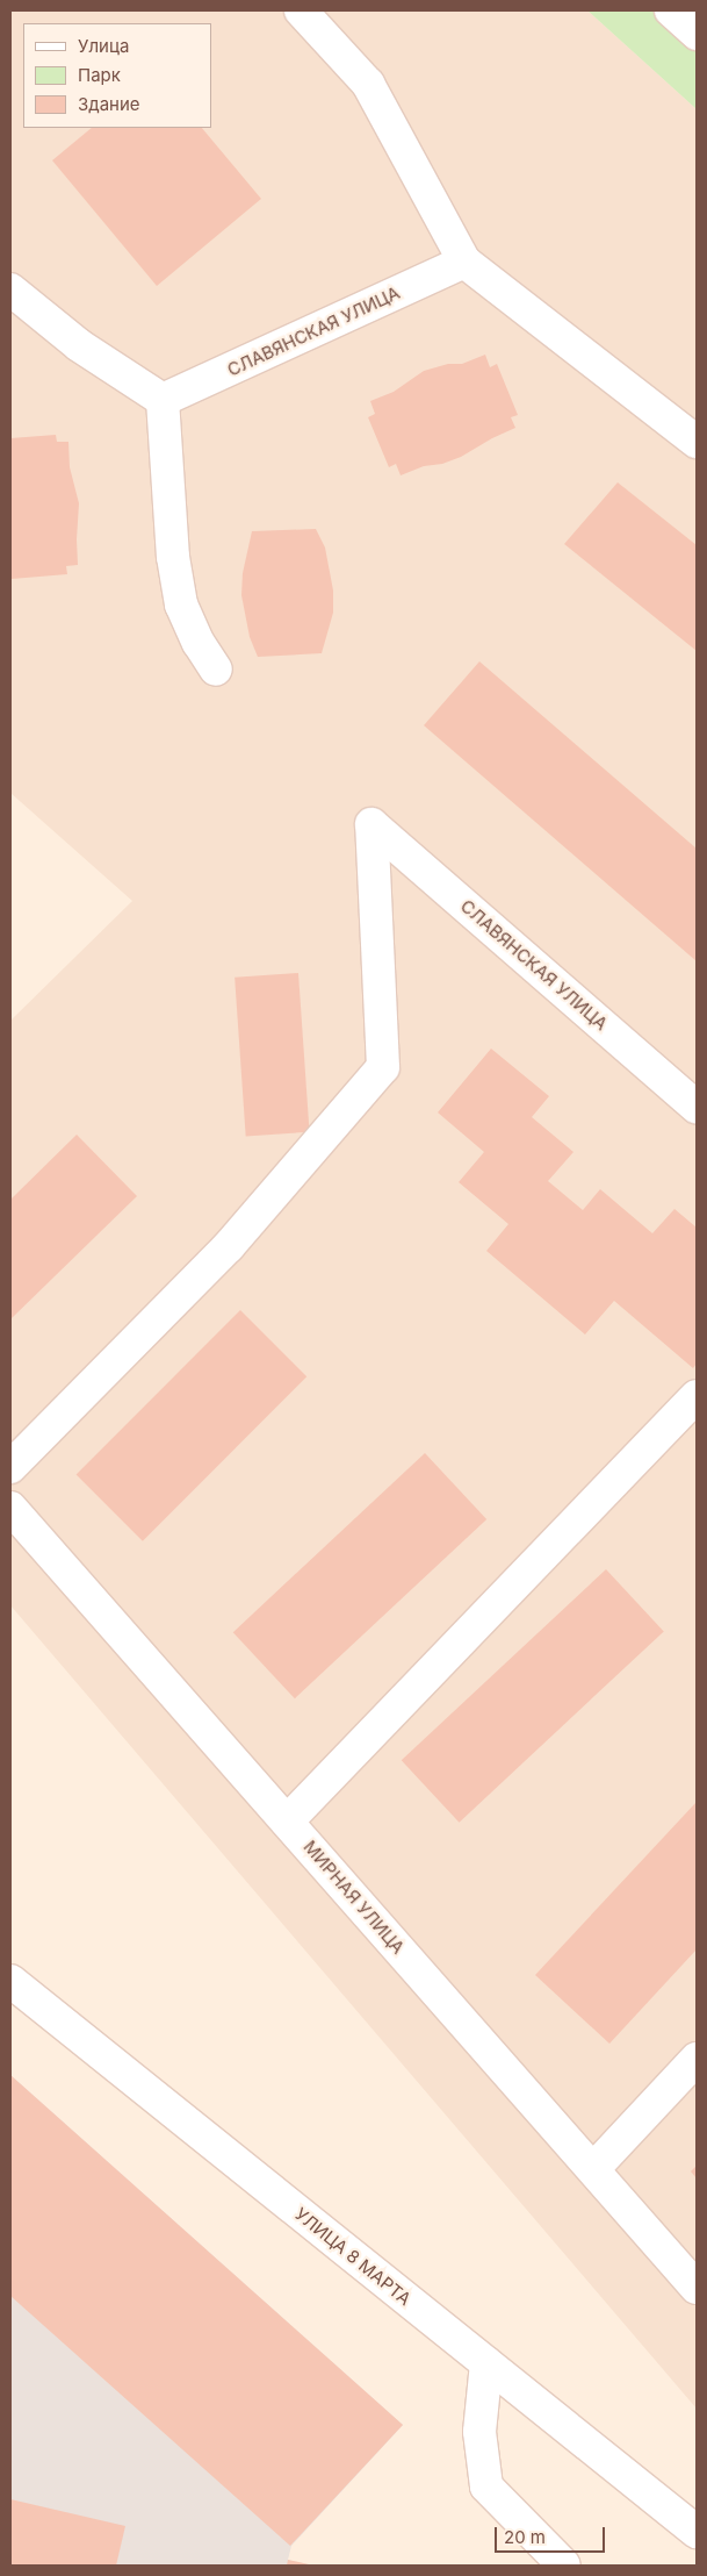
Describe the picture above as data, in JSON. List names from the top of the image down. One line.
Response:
{"streets":{"street":["СЛАВЯНСКАЯ УЛИЦА","МИРНАЯ УЛИЦА","УЛИЦА 8 МАРТА"]},"legend":["Улица","Парк","Здание"],"scale_bar":"20 m"}
